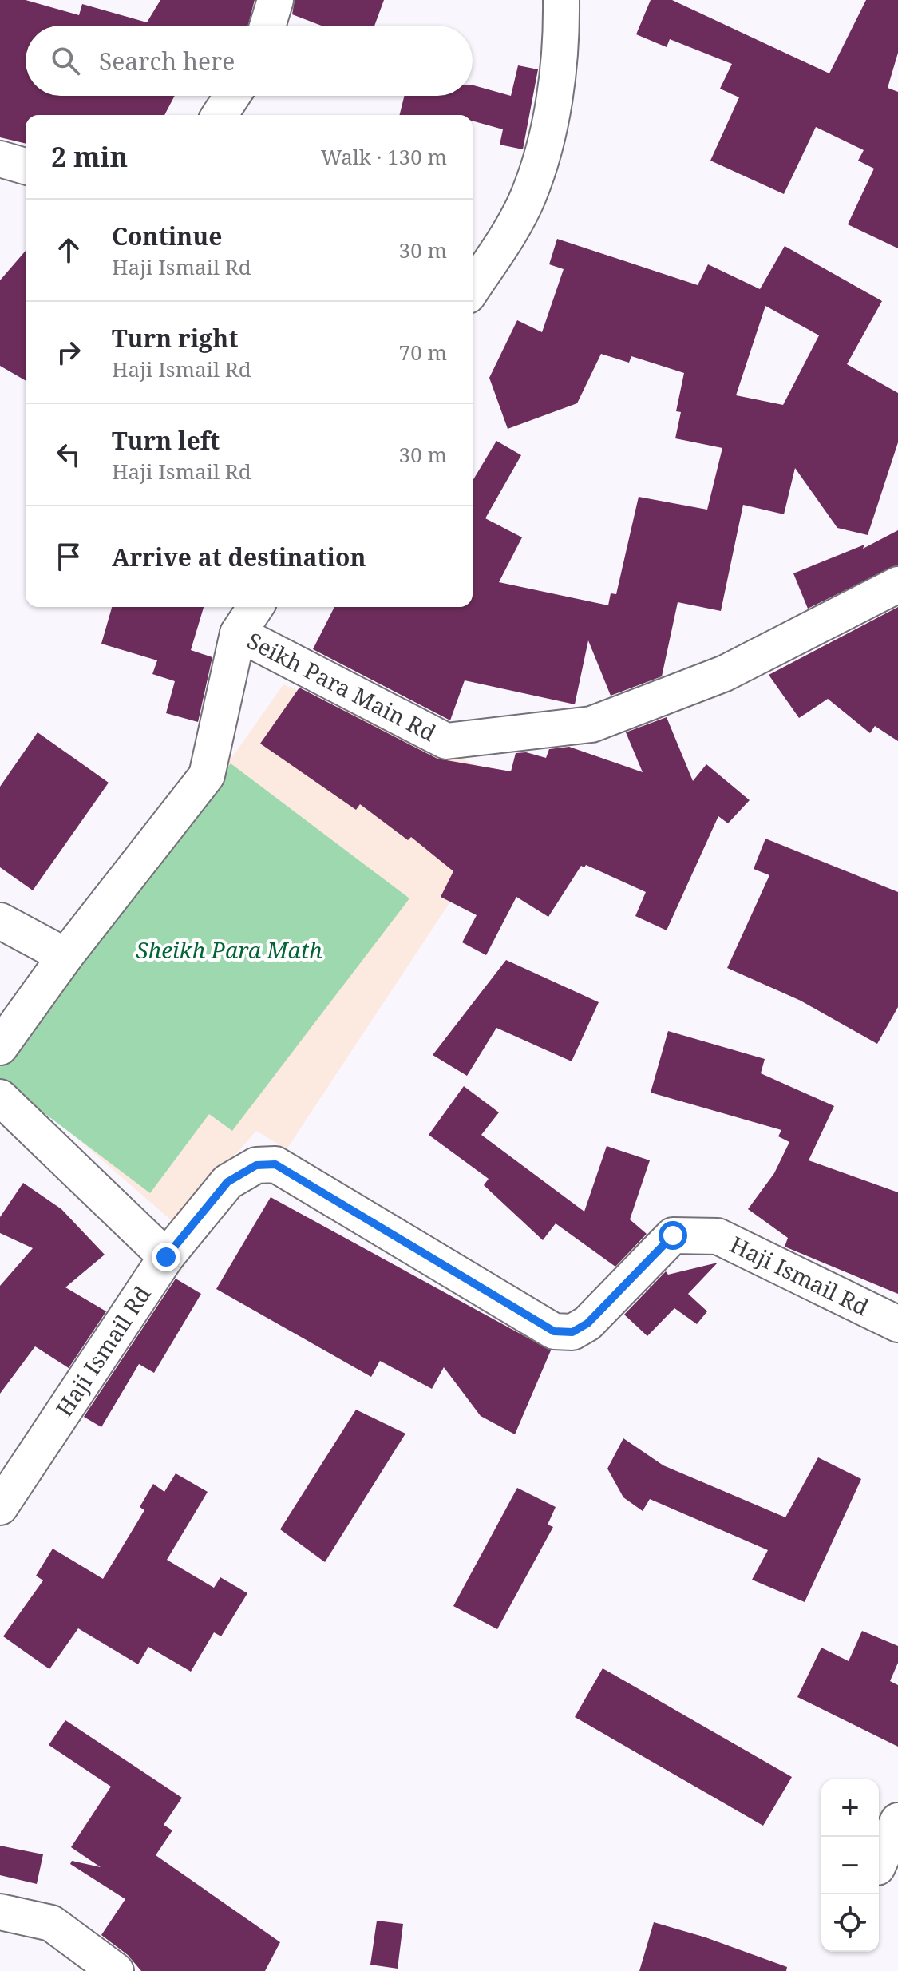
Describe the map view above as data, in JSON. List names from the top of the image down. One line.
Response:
{"streets":{"street":["Seikh Para Main Rd","Haji Ismail Rd"]},"parks":["Sheikh Para Math"],"page":{"search":"Search here","heading":["2 min","Walk · 130 m"],"list":[["Continue","Haji Ismail Rd","30 m"],["Turn right","Haji Ismail Rd","70 m"],["Turn left","Haji Ismail Rd","30 m"],"Arrive at destination"],"map_buttons":["+","−"]}}
